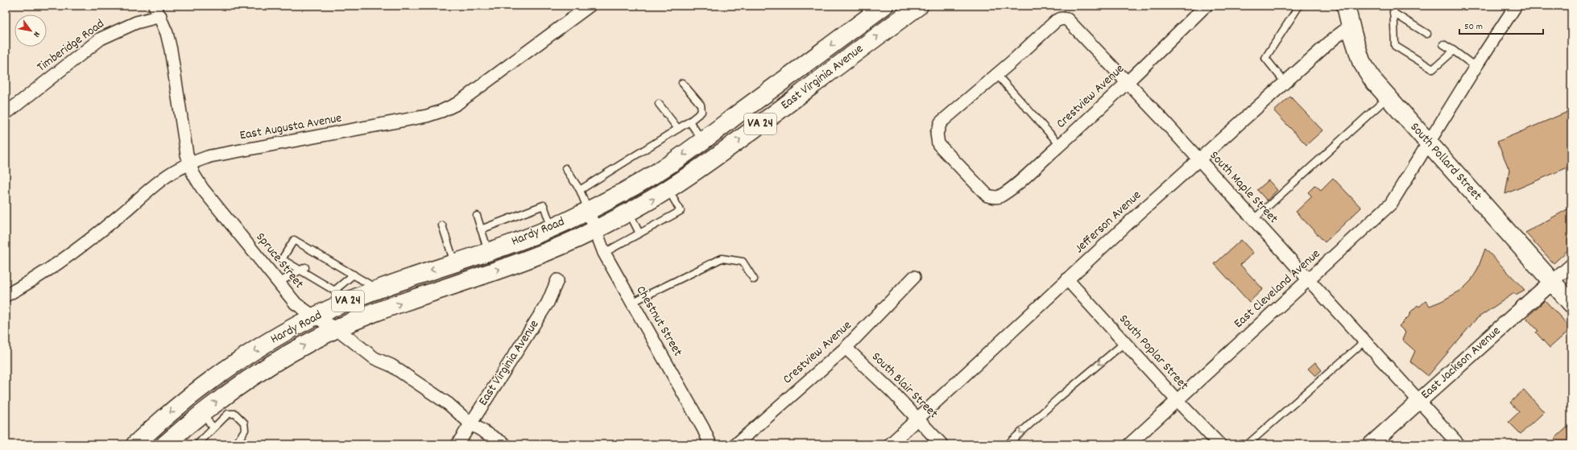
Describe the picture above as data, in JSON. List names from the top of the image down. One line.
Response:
{"streets":{"main road":["East Virginia Avenue","VA 24","South Pollard Street","Hardy Road"],"street":["Timberidge Road","Crestview Avenue","East Augusta Avenue","South Maple Street","Jefferson Avenue","Spruce Street","East Cleveland Avenue","Chestnut Street","South Poplar Street","East Jackson Avenue","South Blair Street"]},"crossings":[["Timberidge Road","Spruce Street"],["East Virginia Avenue","Hardy Road"],["East Virginia Avenue","Spruce Street"],["East Virginia Avenue","Chestnut Street"],["Crestview Avenue","South Maple Street"],["Crestview Avenue","South Blair Street"],["East Augusta Avenue","Spruce Street"],["South Pollard Street","Jefferson Avenue"],["South Pollard Street","East Cleveland Avenue"],["South Pollard Street","East Jackson Avenue"],["South Maple Street","Jefferson Avenue"],["South Maple Street","East Cleveland Avenue"],["South Maple Street","East Jackson Avenue"],["Jefferson Avenue","South Poplar Street"],["Jefferson Avenue","South Blair Street"],["Hardy Road","Spruce Street"],["Hardy Road","Chestnut Street"],["East Cleveland Avenue","South Poplar Street"]],"scale_bar":"50 m","north":"bottom right"}
